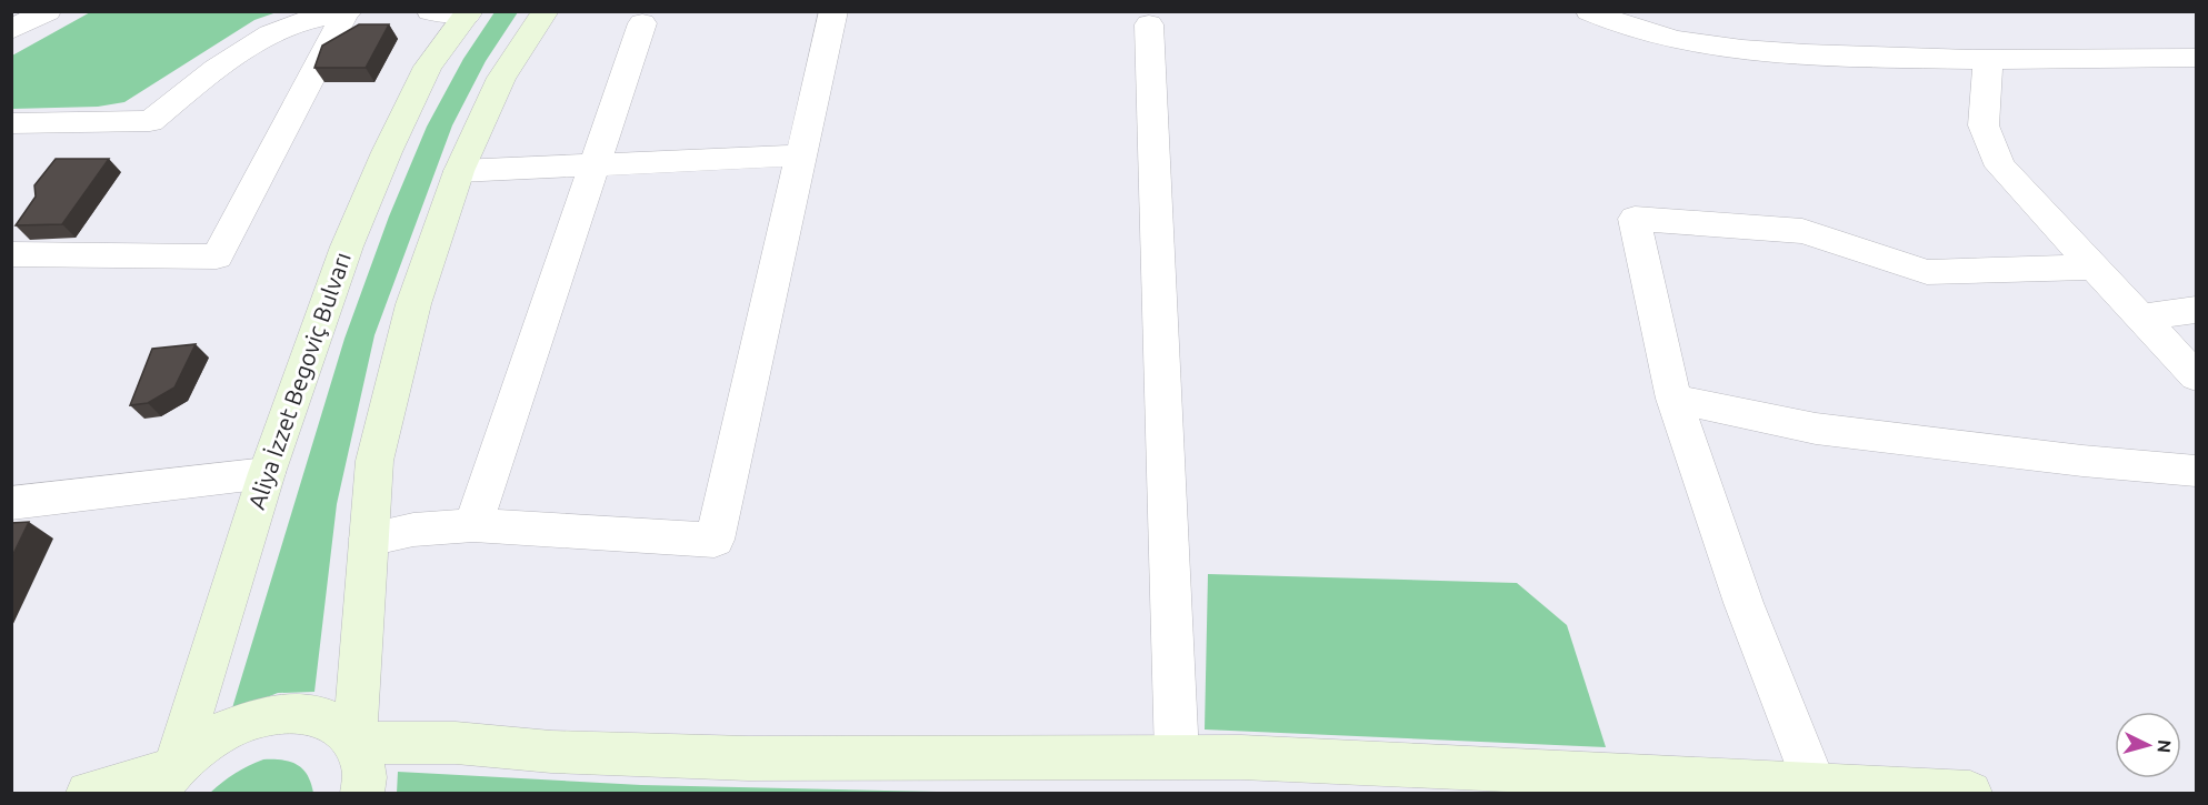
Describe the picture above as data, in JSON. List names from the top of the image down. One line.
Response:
{"streets":{"main road":["Aliya İzzet Begoviç Bulvarı"]},"north":"right"}
